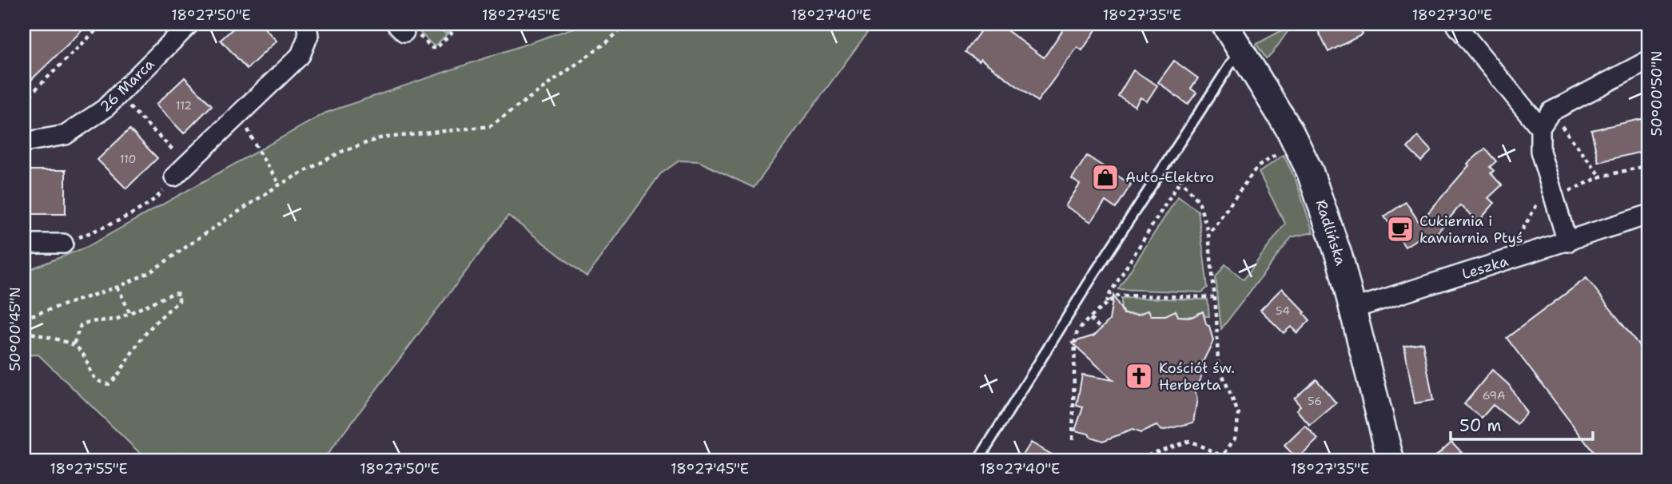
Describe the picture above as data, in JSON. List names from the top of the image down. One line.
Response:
{"streets":{"street":["26 Marca","Radlińska","Leszka"]},"crossings":[["Radlińska","Leszka"]],"places":{"shop":["Auto-Elektro"],"cafe":["Cukiernia i kawiarnia Ptyś"],"church":["Kościół św. Herberta"]},"house_numbers":["112","110","54","69A","56"],"scale_bar":"50 m","coordinates":["18°27'50\"E","18°27'45\"E","18°27'40\"E","18°27'35\"E","18°27'30\"E","50°00'50\"N","50°00'45\"N","18°27'55\"E"]}
